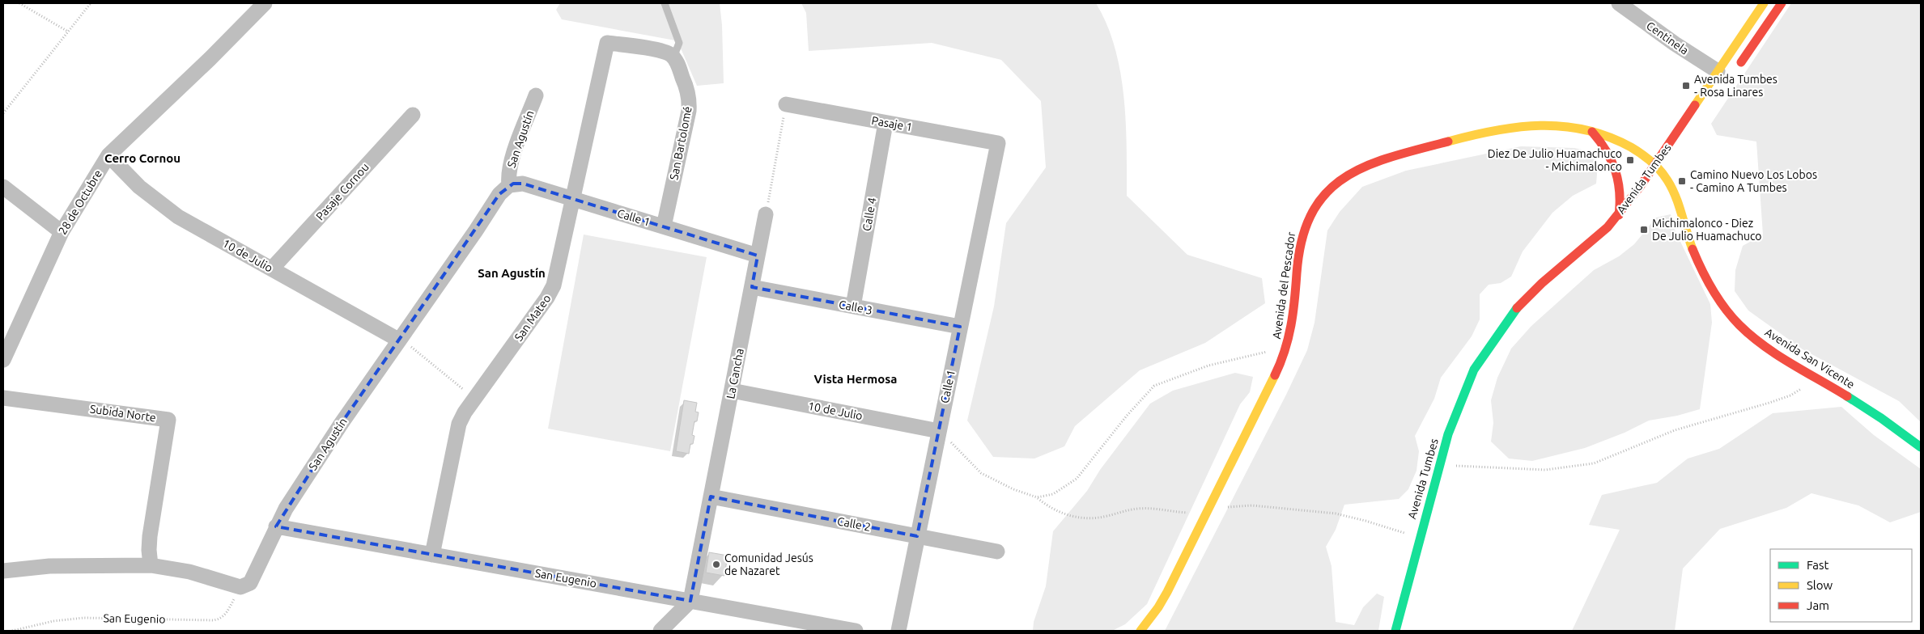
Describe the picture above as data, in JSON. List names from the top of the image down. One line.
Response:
{"streets":{"street":["Centinela","Pasaje 1","San Agustín","San Bartolomé","Avenida Tumbes","Pasaje Cornou","28 de Octubre","Calle 4","Calle 1","10 de Julio","Avenida del Pescador","Calle 3","San Mateo","Avenida San Vicente","La Cancha","Subida Norte","Calle 2","San Eugenio"]},"crossings":[["Centinela","Avenida Tumbes"],["Pasaje 1","Calle 4"],["Pasaje 1","Calle 1"],["San Agustín","Calle 1"],["San Agustín","10 de Julio"],["San Agustín","San Eugenio"],["San Bartolomé","Calle 1"],["San Bartolomé","San Mateo"],["Avenida Tumbes","Avenida del Pescador"],["Avenida Tumbes","Avenida San Vicente"],["Pasaje Cornou","10 de Julio"],["28 de Octubre","10 de Julio"],["Calle 4","Calle 3"],["Calle 1","10 de Julio"],["Calle 1","Calle 3"],["Calle 1","San Mateo"],["Calle 1","La Cancha"],["Calle 1","Calle 2"],["10 de Julio","La Cancha"],["Avenida del Pescador","Avenida San Vicente"],["Calle 3","La Cancha"],["San Mateo","San Eugenio"],["La Cancha","Calle 2"],["La Cancha","San Eugenio"]],"districts":["Cerro Cornou","San Agustín","Vista Hermosa"],"places":{"transit":["Avenida Tumbes - Rosa Linares","Diez De Julio Huamachuco - Michimalonco","Camino Nuevo Los Lobos - Camino A Tumbes","Michimalonco - Diez De Julio Huamachuco"],"other":["Comunidad Jesús de Nazaret"]},"legend":["Fast","Slow","Jam"]}
